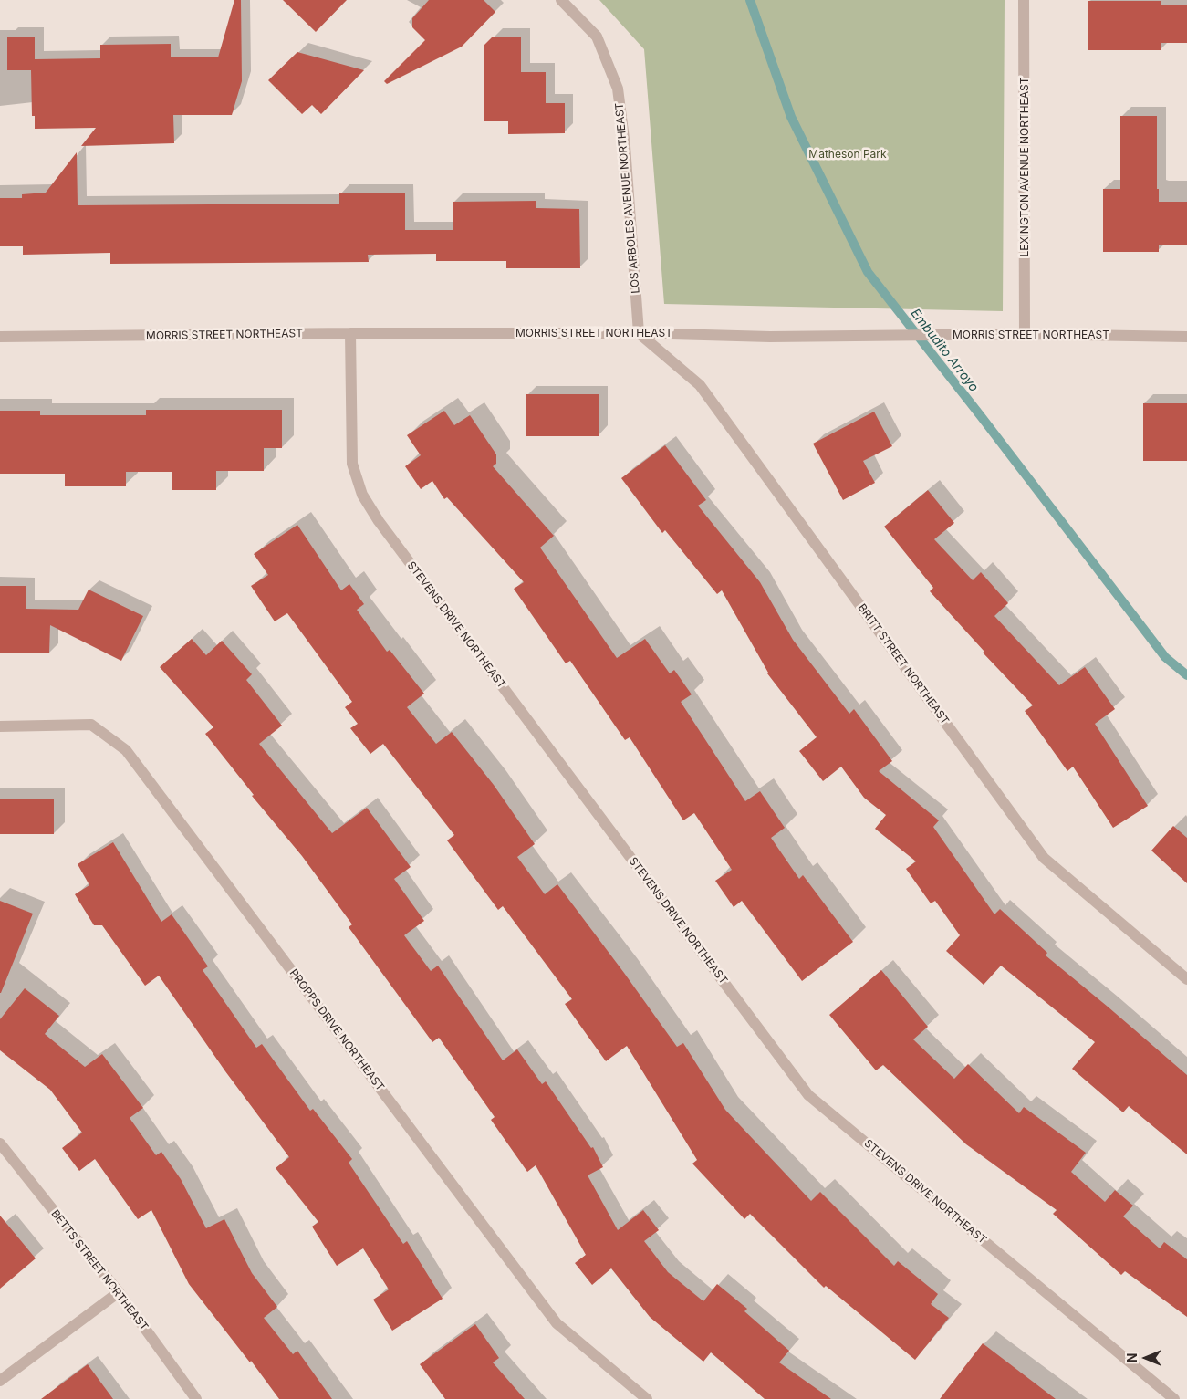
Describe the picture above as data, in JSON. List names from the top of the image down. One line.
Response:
{"streets":{"street":["LEXINGTON AVENUE NORTHEAST","LOS ARBOLES AVENUE NORTHEAST","MORRIS STREET NORTHEAST","STEVENS DRIVE NORTHEAST","BRITT STREET NORTHEAST","PROPPS DRIVE NORTHEAST","BETTS STREET NORTHEAST"]},"crossings":[["LEXINGTON AVENUE NORTHEAST","MORRIS STREET NORTHEAST"],["LOS ARBOLES AVENUE NORTHEAST","MORRIS STREET NORTHEAST"],["LOS ARBOLES AVENUE NORTHEAST","BRITT STREET NORTHEAST"],["MORRIS STREET NORTHEAST","STEVENS DRIVE NORTHEAST"],["MORRIS STREET NORTHEAST","BRITT STREET NORTHEAST"]],"water":["Embudito Arroyo"],"parks":["Matheson Park"],"north":"left"}
